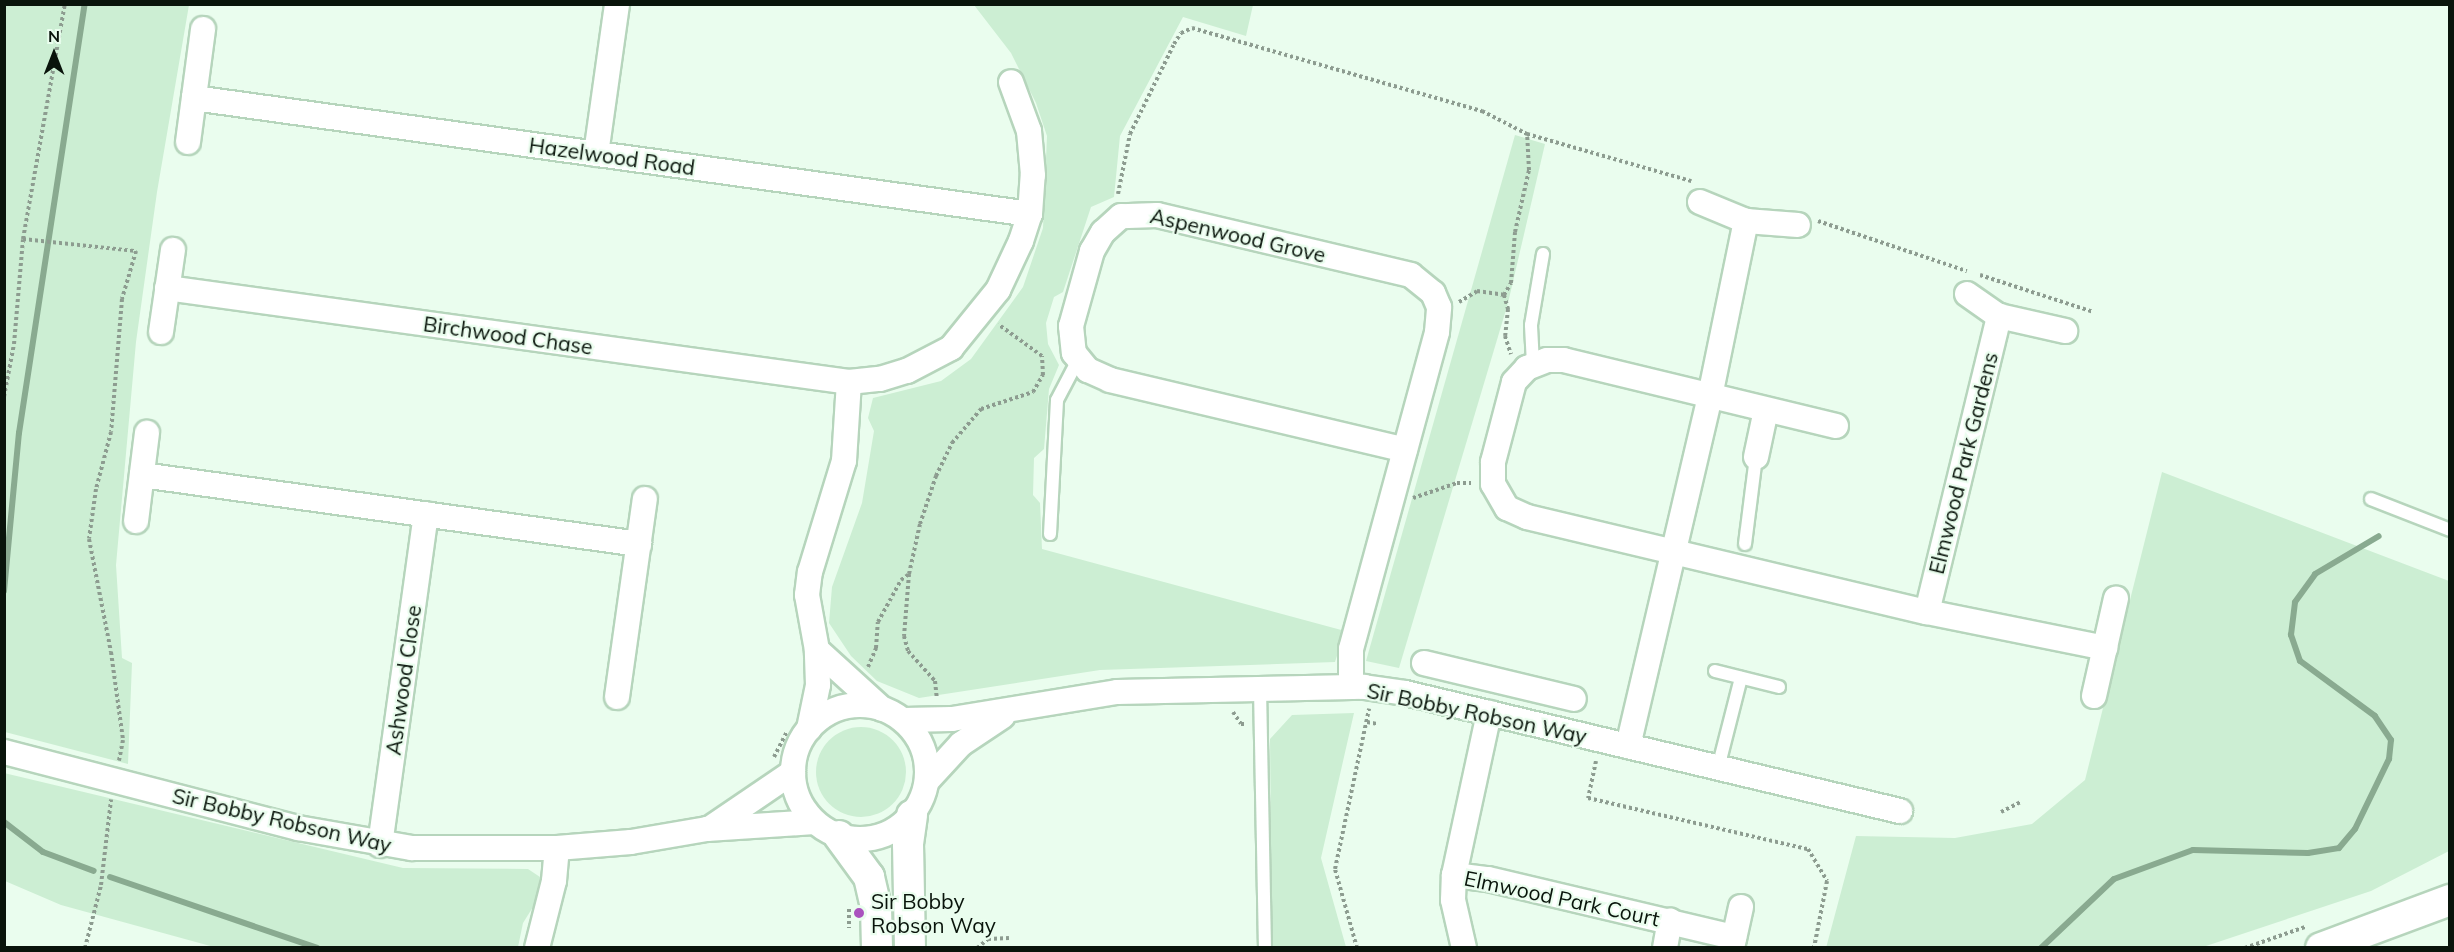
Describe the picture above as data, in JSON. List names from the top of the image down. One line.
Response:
{"streets":{"street":["Hazelwood Road","Aspenwood Grove","Birchwood Chase","Elmwood Park Gardens","Ashwood Close","Sir Bobby Robson Way","Elmwood Park Court"]},"crossings":[["Hazelwood Road","Birchwood Chase"],["Ashwood Close","Sir Bobby Robson Way"],["Sir Bobby Robson Way","Elmwood Park Court"]],"places":["Sir Bobby Robson Way"],"north":"top"}
